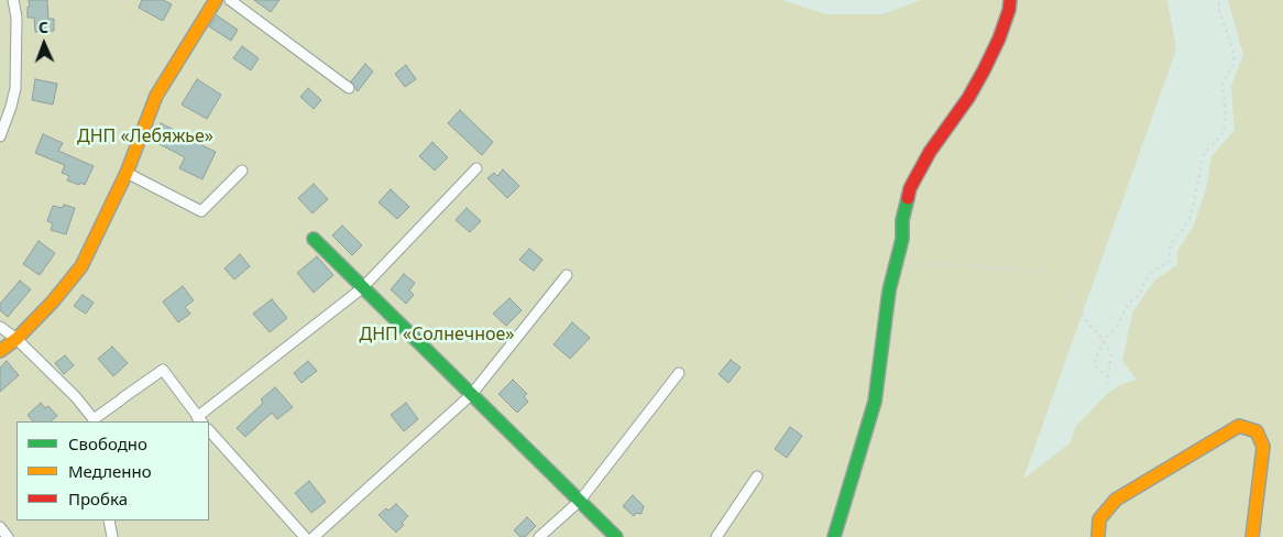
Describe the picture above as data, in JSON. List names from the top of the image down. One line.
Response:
{"parks":["ДНП «Лебяжье»","ДНП «Солнечное»"],"legend":["Свободно","Медленно","Пробка"],"north":"top"}
